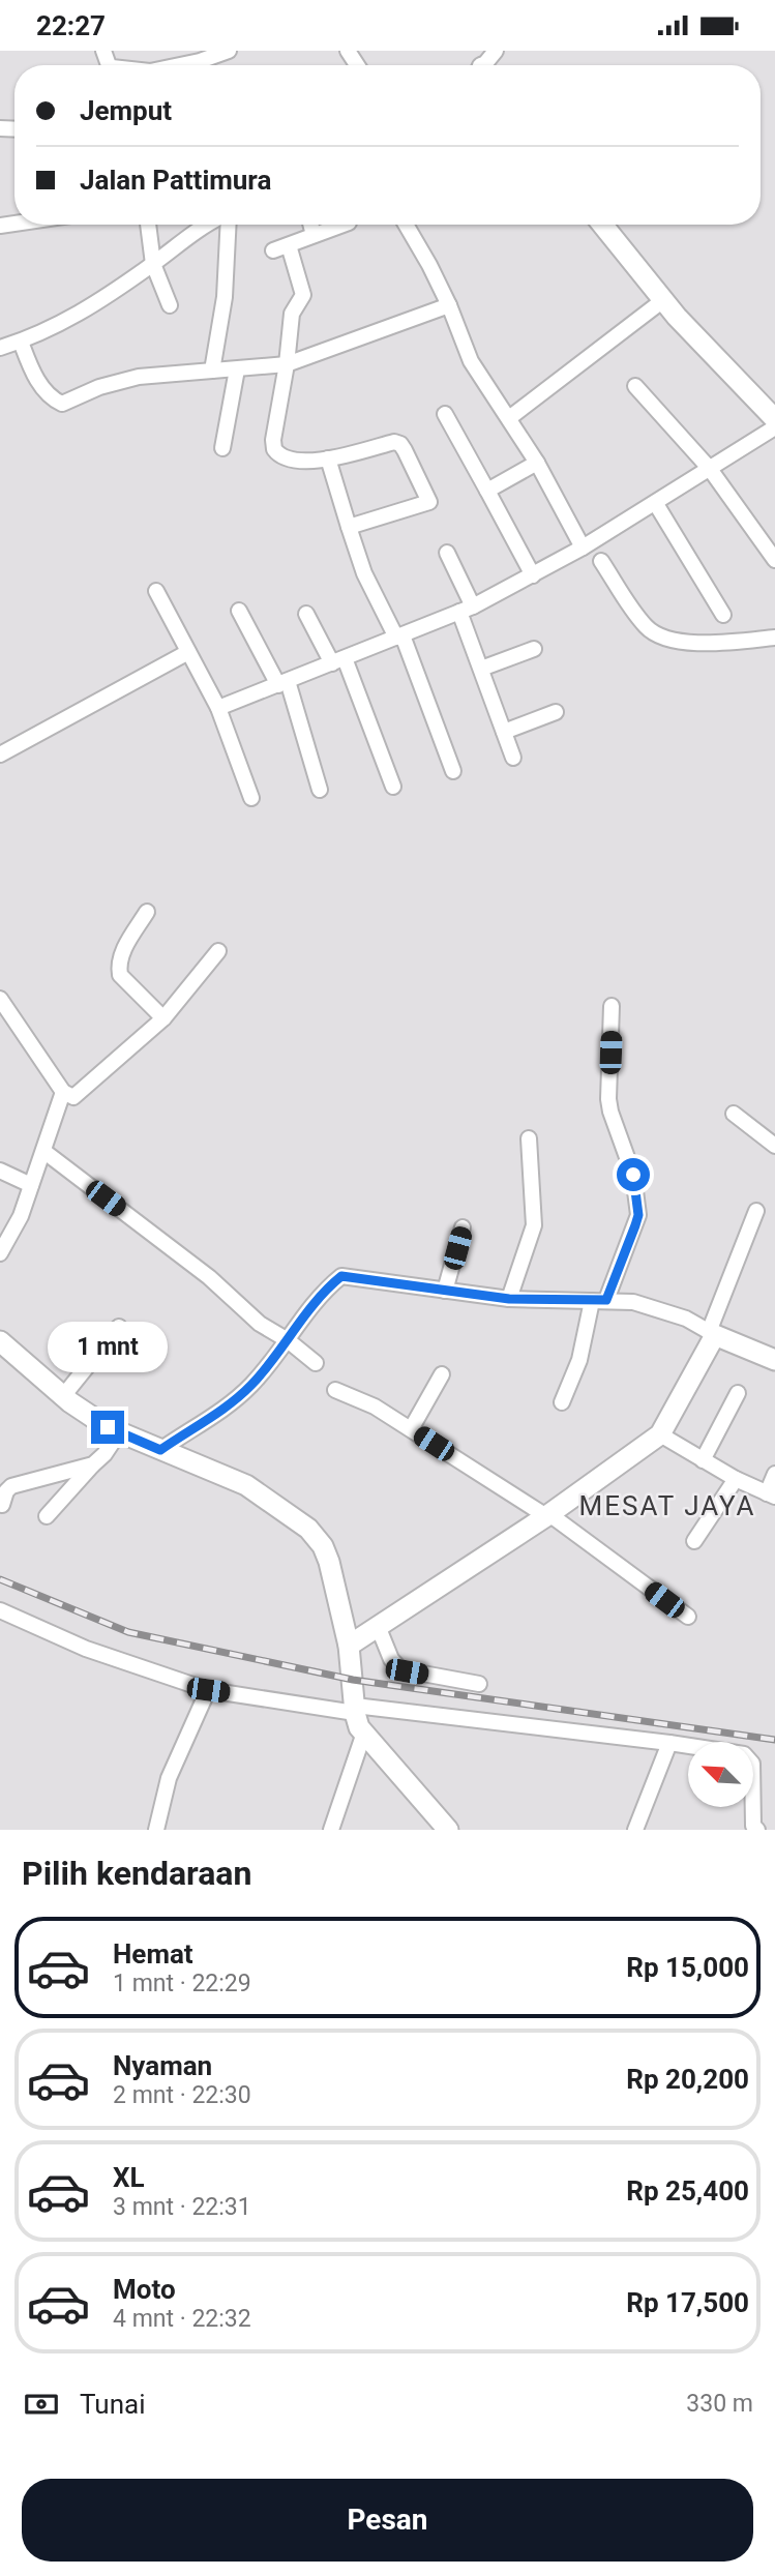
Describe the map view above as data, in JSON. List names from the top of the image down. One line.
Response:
{"districts":["MESAT JAYA"],"north":"top left","page":{"status":"22:27","banner":["Jemput","Jalan Pattimura"],"bubble":"1 mnt","heading":"Pilih kendaraan","list":[{"name":"Hemat","note":"1 mnt · 22:29","value":"Rp 15,000"},{"name":"Nyaman","note":"2 mnt · 22:30","value":"Rp 20,200"},{"name":"XL","note":"3 mnt · 22:31","value":"Rp 25,400"},{"name":"Moto","note":"4 mnt · 22:32","value":"Rp 17,500"}],"pay":["Tunai","330 m"],"buttons":"Pesan"}}
